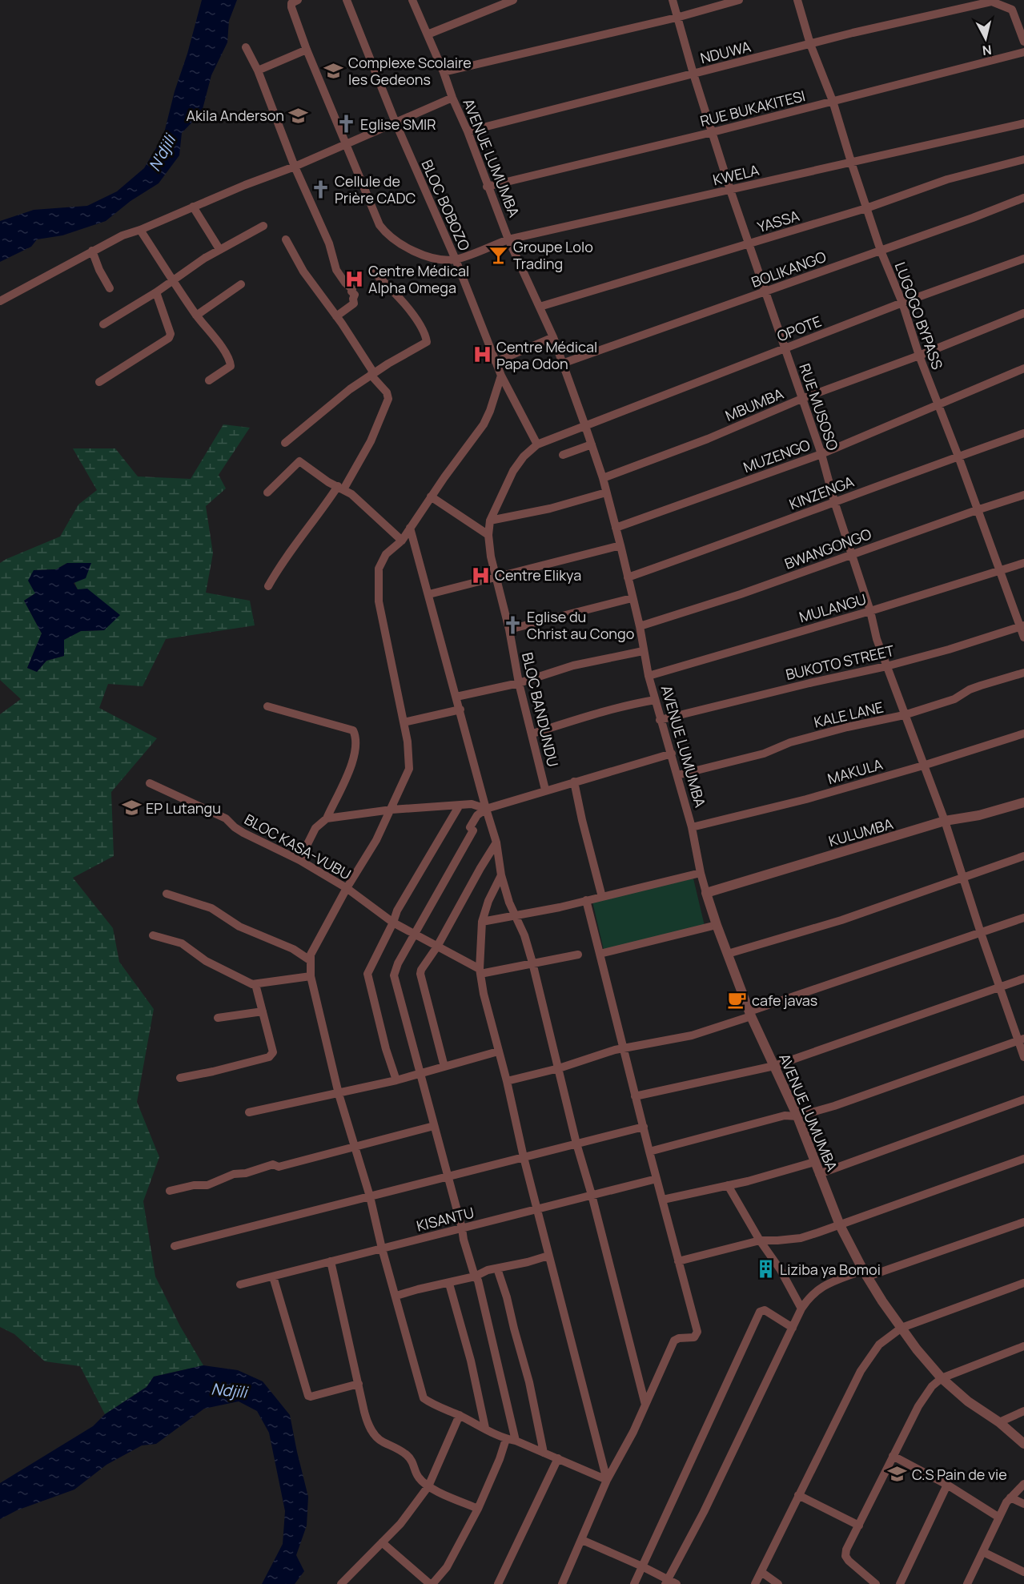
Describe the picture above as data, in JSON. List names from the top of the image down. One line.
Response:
{"streets":{"street":["NDUWA","RUE BUKAKITESI","AVENUE LUMUMBA","KWELA","BLOC BOBOZO","YASSA","BOLIKANGO","LUGOGO BYPASS","OPOTE","MBUMBA","RUE MUSOSO","MUZENGO","KINZENGA","BWANGONGO","MULANGU","BUKOTO STREET","BLOC BANDUNDU","KALE LANE","MAKULA","KULUMBA","BLOC KASA-VUBU","KISANTU"]},"crossings":[["NDUWA","AVENUE LUMUMBA"],["NDUWA","LUGOGO BYPASS"],["NDUWA","RUE MUSOSO"],["RUE BUKAKITESI","AVENUE LUMUMBA"],["RUE BUKAKITESI","LUGOGO BYPASS"],["RUE BUKAKITESI","RUE MUSOSO"],["AVENUE LUMUMBA","KWELA"],["AVENUE LUMUMBA","YASSA"],["AVENUE LUMUMBA","BOLIKANGO"],["AVENUE LUMUMBA","OPOTE"],["AVENUE LUMUMBA","MBUMBA"],["AVENUE LUMUMBA","MUZENGO"],["AVENUE LUMUMBA","KINZENGA"],["AVENUE LUMUMBA","BWANGONGO"],["AVENUE LUMUMBA","MULANGU"],["AVENUE LUMUMBA","BUKOTO STREET"],["AVENUE LUMUMBA","BLOC BANDUNDU"],["AVENUE LUMUMBA","KALE LANE"],["AVENUE LUMUMBA","MAKULA"],["AVENUE LUMUMBA","KULUMBA"],["KWELA","BLOC BOBOZO"],["KWELA","LUGOGO BYPASS"],["KWELA","RUE MUSOSO"],["BLOC BOBOZO","BLOC BANDUNDU"],["YASSA","LUGOGO BYPASS"],["YASSA","RUE MUSOSO"],["BOLIKANGO","LUGOGO BYPASS"],["BOLIKANGO","RUE MUSOSO"],["LUGOGO BYPASS","OPOTE"],["LUGOGO BYPASS","MBUMBA"],["LUGOGO BYPASS","MUZENGO"],["LUGOGO BYPASS","KINZENGA"],["LUGOGO BYPASS","BWANGONGO"],["LUGOGO BYPASS","MULANGU"],["LUGOGO BYPASS","BUKOTO STREET"],["OPOTE","RUE MUSOSO"],["OPOTE","BLOC BANDUNDU"],["MBUMBA","RUE MUSOSO"],["RUE MUSOSO","MUZENGO"],["RUE MUSOSO","KINZENGA"],["RUE MUSOSO","BWANGONGO"],["RUE MUSOSO","MULANGU"],["RUE MUSOSO","BUKOTO STREET"],["RUE MUSOSO","KALE LANE"],["RUE MUSOSO","MAKULA"],["RUE MUSOSO","KULUMBA"]],"water":["N'djili","Ndjili"],"places":{"school or university":["Complexe Scolaire les Gedeons","Akila Anderson","EP Lutangu","C.S Pain de vie"],"church":["Eglise SMIR","Cellule de Prière CADC","Eglise du Christ au Congo"],"bar":["Groupe Lolo Trading"],"hospital":["Centre Médical Alpha Omega","Centre Médical Papa Odon","Centre Elikya"],"cafe":["cafe javas"],"building":["Liziba ya Bomoi"]},"north":"bottom"}
